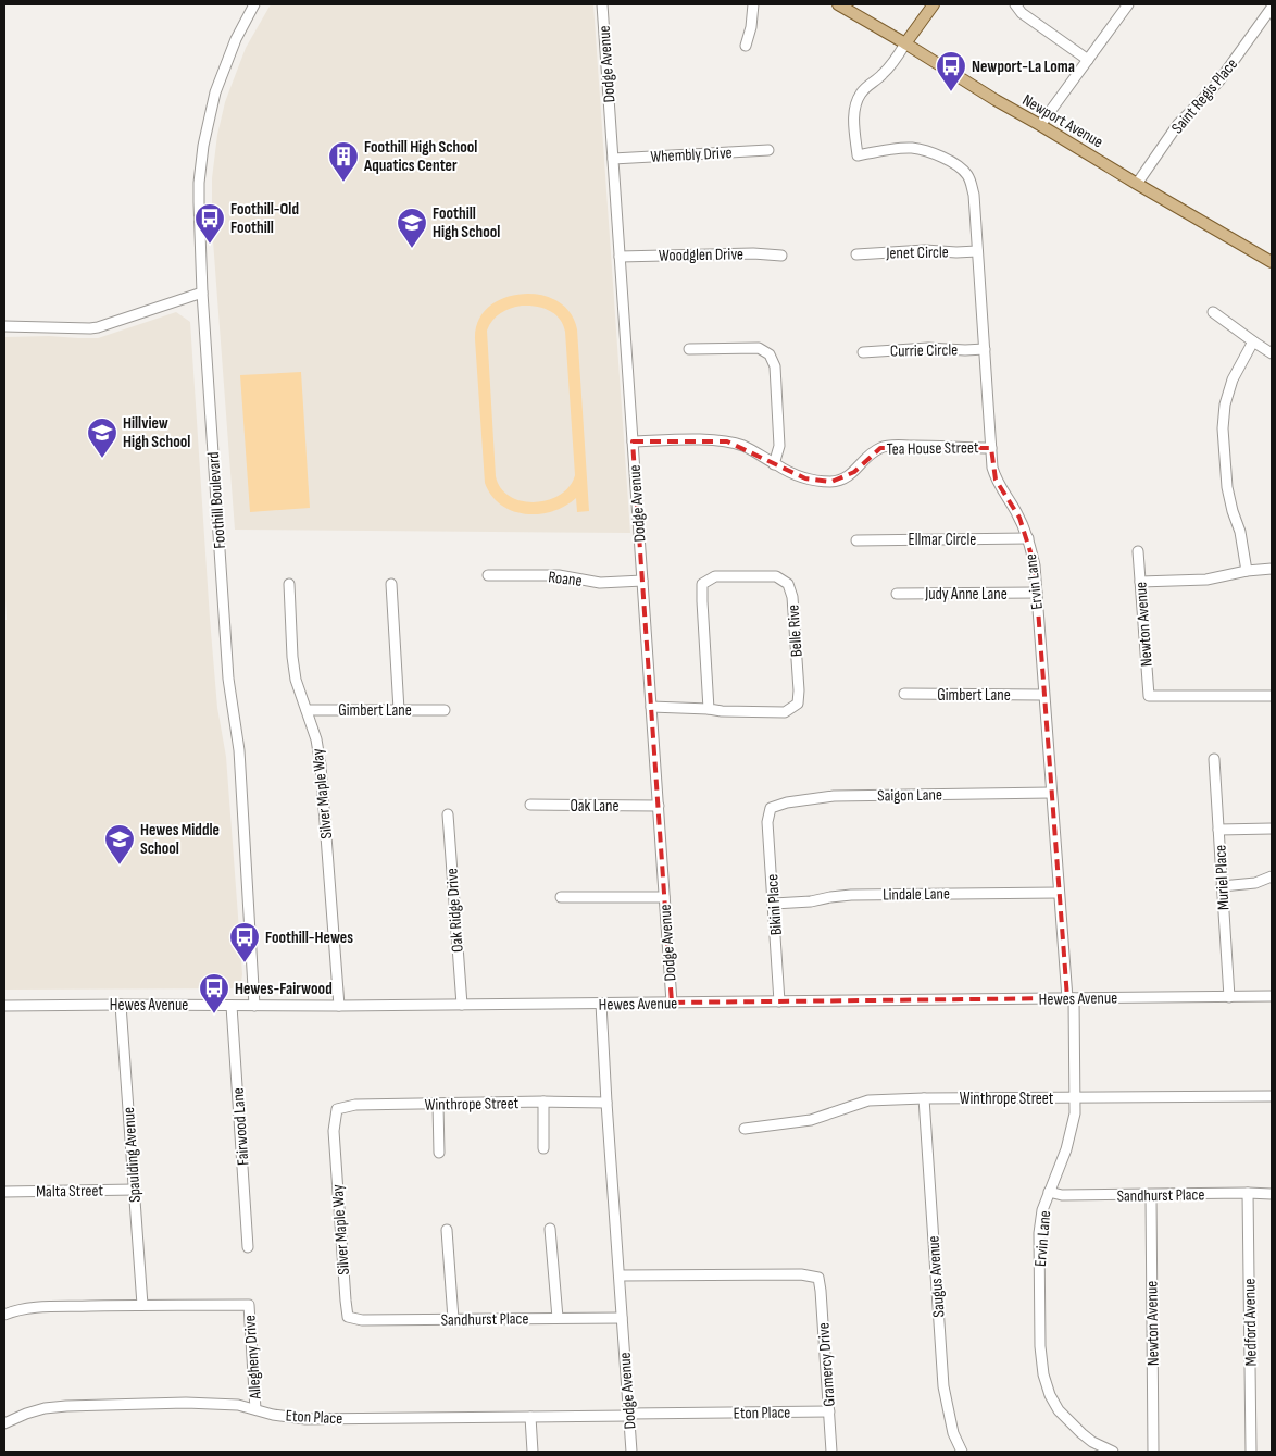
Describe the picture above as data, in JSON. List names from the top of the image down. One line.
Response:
{"streets":{"main road":["Newport Avenue"],"street":["Dodge Avenue","Saint Regis Place","Whembly Drive","Jenet Circle","Woodglen Drive","Currie Circle","Tea House Street","Foothill Boulevard","Ellmar Circle","Roane","Ervin Lane","Judy Anne Lane","Newton Avenue","Belle Rive","Gimbert Lane","Silver Maple Way","Saigon Lane","Oak Lane","Muriel Place","Lindale Lane","Bikini Place","Oak Ridge Drive","Hewes Avenue","Winthrope Street","Fairwood Lane","Spaulding Avenue","Malta Street","Sandhurst Place","Saugus Avenue","Medford Avenue","Allegheny Drive","Gramercy Drive","Eton Place"]},"crossings":[["Dodge Avenue","Whembly Drive"],["Dodge Avenue","Woodglen Drive"],["Dodge Avenue","Tea House Street"],["Dodge Avenue","Roane"],["Dodge Avenue","Belle Rive"],["Dodge Avenue","Oak Lane"],["Dodge Avenue","Hewes Avenue"],["Dodge Avenue","Winthrope Street"],["Dodge Avenue","Sandhurst Place"],["Dodge Avenue","Gramercy Drive"],["Dodge Avenue","Eton Place"],["Saint Regis Place","Newport Avenue"],["Newport Avenue","Ervin Lane"],["Jenet Circle","Ervin Lane"],["Currie Circle","Ervin Lane"],["Tea House Street","Ervin Lane"],["Foothill Boulevard","Hewes Avenue"],["Ellmar Circle","Ervin Lane"],["Ervin Lane","Judy Anne Lane"],["Ervin Lane","Gimbert Lane"],["Ervin Lane","Saigon Lane"],["Ervin Lane","Lindale Lane"],["Ervin Lane","Hewes Avenue"],["Ervin Lane","Winthrope Street"],["Ervin Lane","Sandhurst Place"],["Newton Avenue","Sandhurst Place"],["Gimbert Lane","Silver Maple Way"],["Silver Maple Way","Hewes Avenue"],["Silver Maple Way","Winthrope Street"],["Silver Maple Way","Sandhurst Place"],["Saigon Lane","Bikini Place"],["Muriel Place","Hewes Avenue"],["Lindale Lane","Bikini Place"],["Bikini Place","Hewes Avenue"],["Oak Ridge Drive","Hewes Avenue"],["Hewes Avenue","Fairwood Lane"],["Hewes Avenue","Spaulding Avenue"],["Winthrope Street","Saugus Avenue"],["Spaulding Avenue","Malta Street"],["Spaulding Avenue","Allegheny Drive"],["Sandhurst Place","Medford Avenue"],["Allegheny Drive","Eton Place"],["Gramercy Drive","Eton Place"]],"places":{"bus stop":["Newport-La Loma","Foothill-Old Foothill","Foothill-Hewes","Hewes-Fairwood"],"building":["Foothill High School Aquatics Center"],"school or university":["Foothill High School","Hillview High School","Hewes Middle School"]}}
